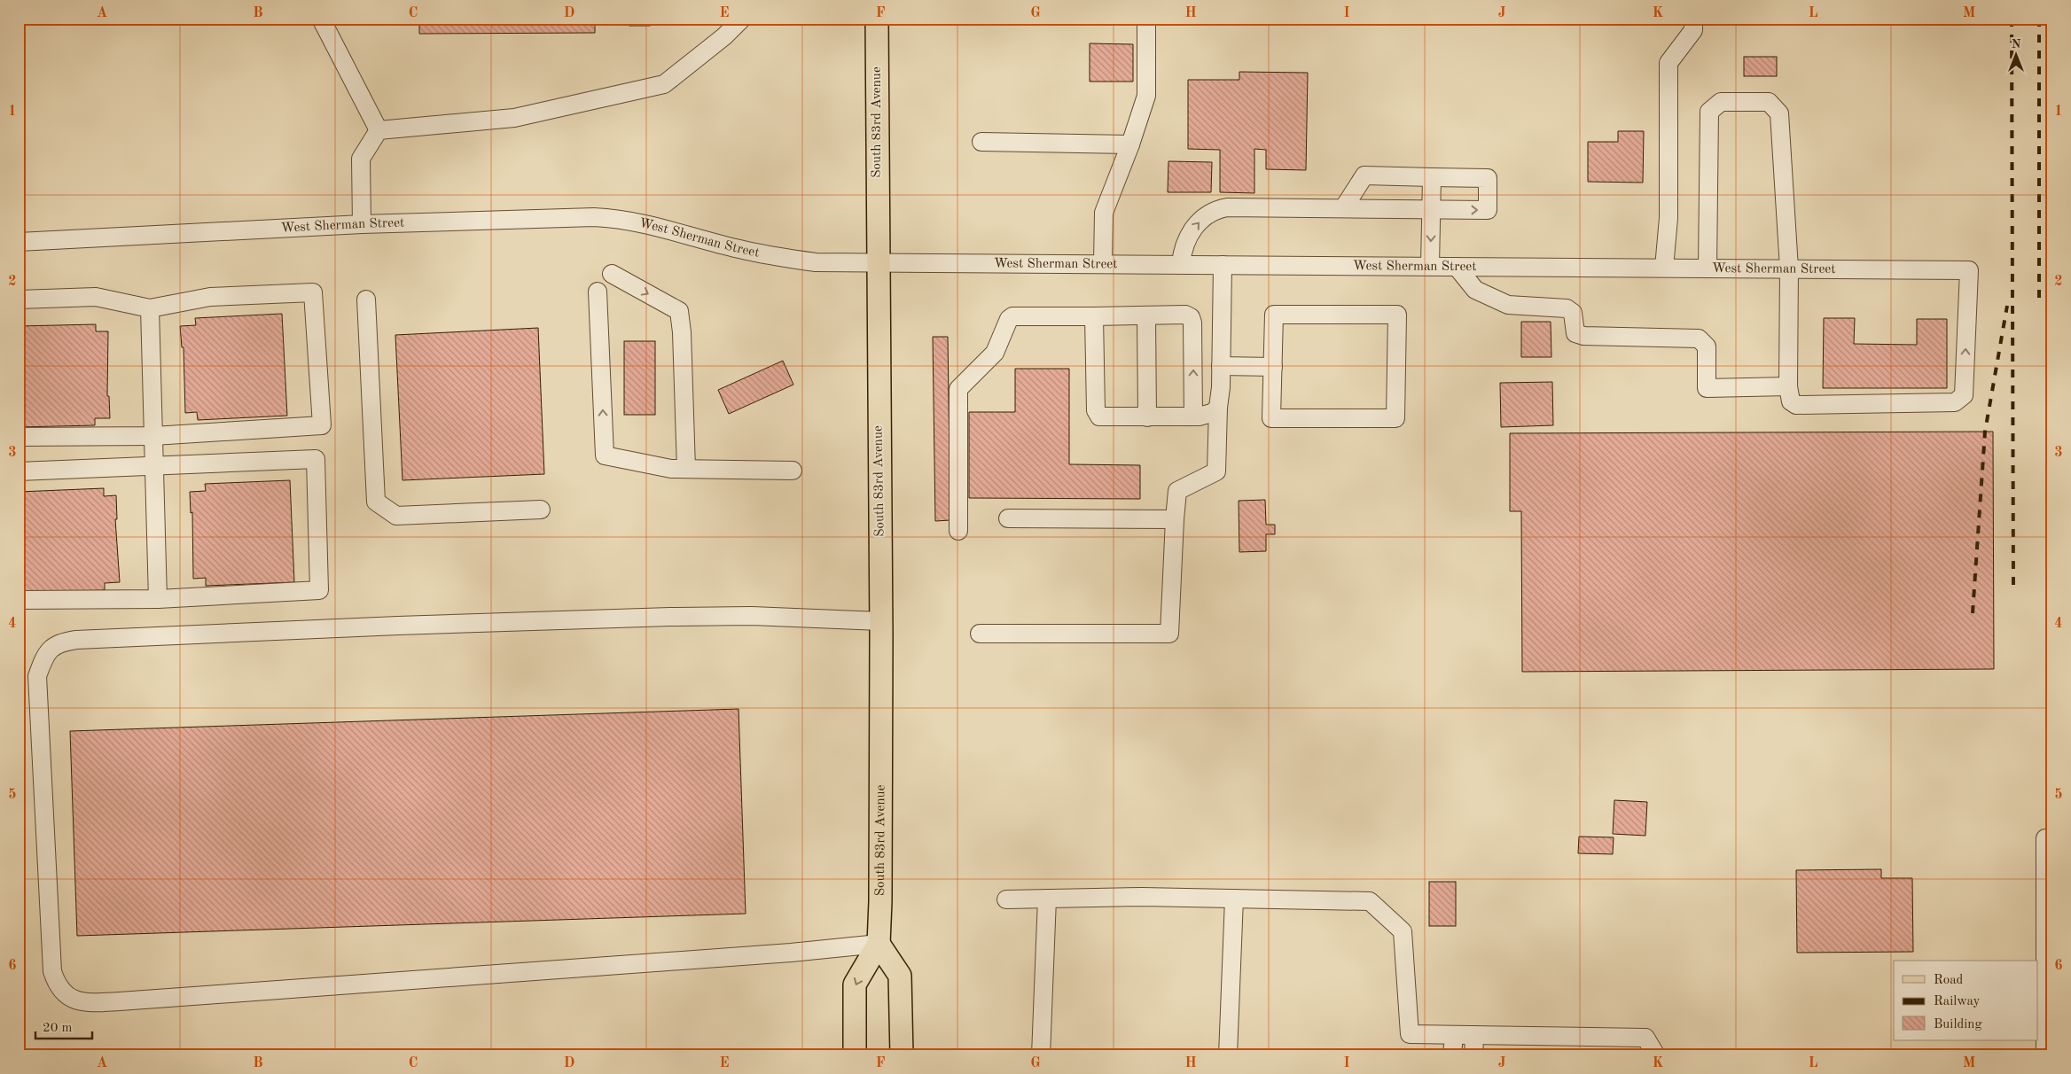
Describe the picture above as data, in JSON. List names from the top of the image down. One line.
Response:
{"streets":{"main road":["South 83rd Avenue"],"street":["West Sherman Street"]},"crossings":[["South 83rd Avenue","West Sherman Street"]],"legend":["Road","Railway","Building"],"scale_bar":"20 m","north":"top","grid":{"columns":["A","B","C","D","E","F","G","H","I","J","K","L","M"],"rows":["1","2","3","4","5","6"]}}
